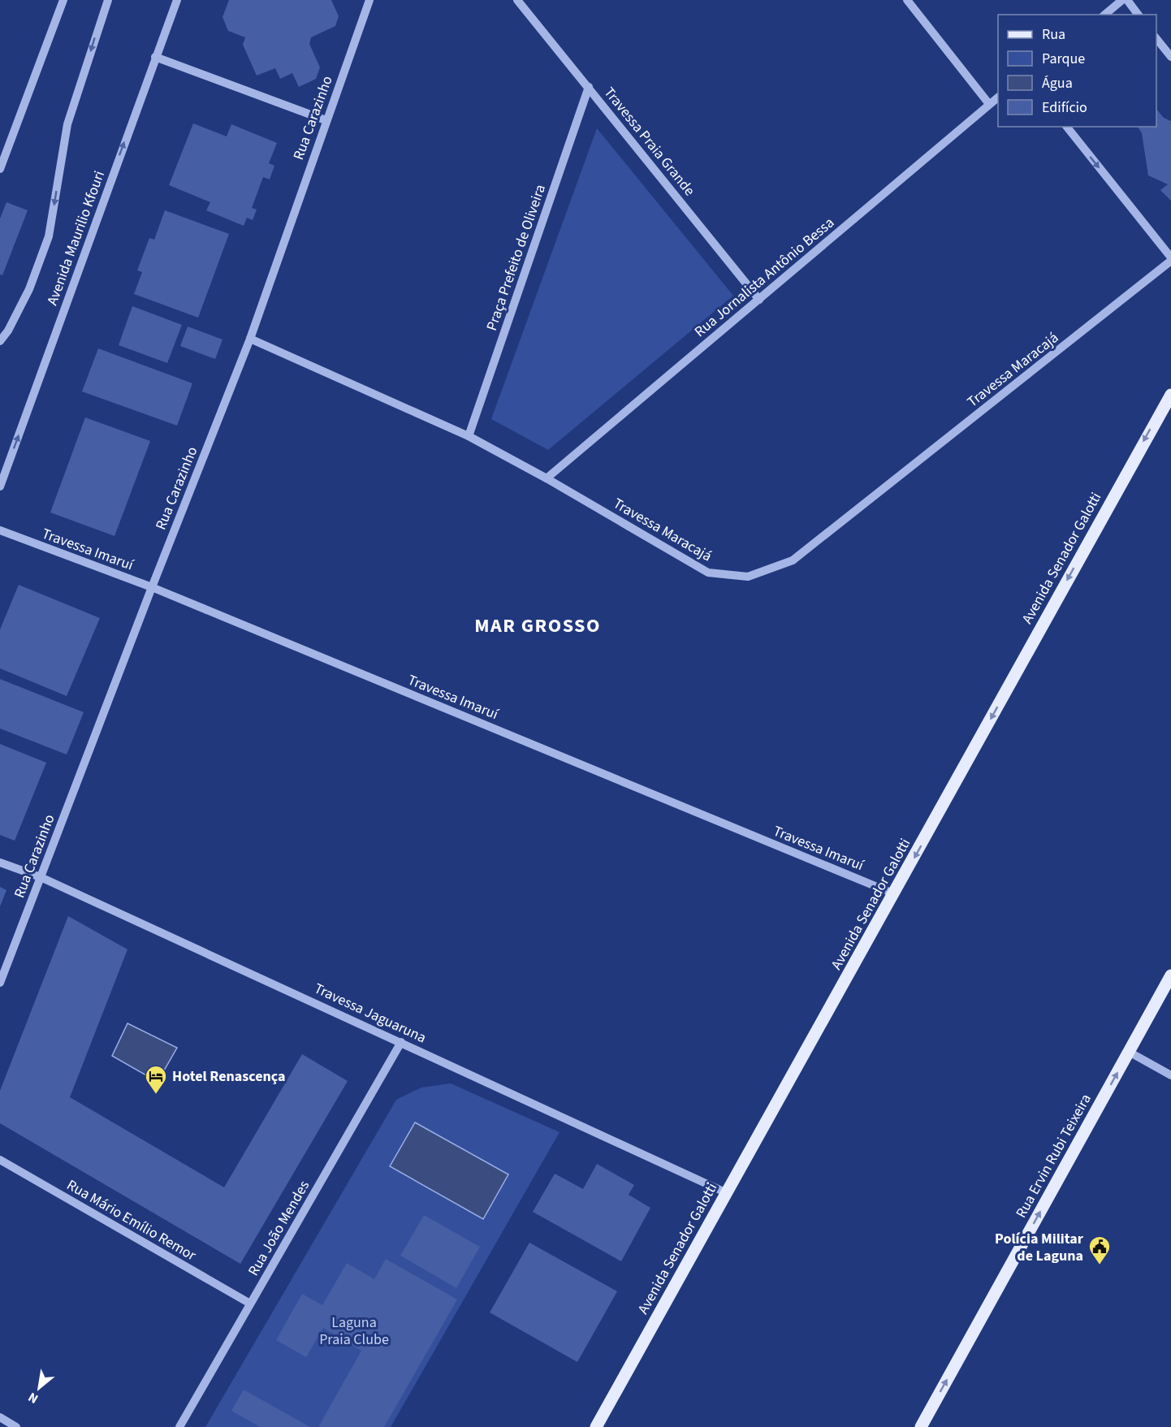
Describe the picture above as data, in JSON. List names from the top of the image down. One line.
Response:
{"streets":{"main road":["Avenida Senador Galotti","Rua Ervin Rubi Teixeira"],"street":["Rua Carazinho","Travessa Praia Grande","Avenida Maurilio Kfouri","Praça Prefeito de Oliveira","Rua Jornalista Antônio Bessa","Travessa Maracajá","Travessa Imaruí","Travessa Jaguaruna","Rua Mário Emílio Remor","Rua João Mendes"]},"crossings":[["Rua Carazinho","Travessa Maracajá"],["Rua Carazinho","Travessa Imaruí"],["Rua Carazinho","Travessa Jaguaruna"],["Travessa Praia Grande","Praça Prefeito de Oliveira"],["Travessa Praia Grande","Rua Jornalista Antônio Bessa"],["Praça Prefeito de Oliveira","Travessa Maracajá"],["Rua Jornalista Antônio Bessa","Travessa Maracajá"],["Travessa Imaruí","Avenida Senador Galotti"],["Avenida Senador Galotti","Travessa Jaguaruna"],["Travessa Jaguaruna","Rua João Mendes"],["Rua Mário Emílio Remor","Rua João Mendes"]],"one_way":["Avenida Senador Galotti","Rua Ervin Rubi Teixeira"],"districts":["MAR GROSSO"],"parks":["Laguna Praia Clube"],"places":{"hotel":["Hotel Renascença"],"public building":["Polícia Militar de Laguna"]},"legend":["Rua","Parque","Água","Edifício"],"north":"bottom left"}
